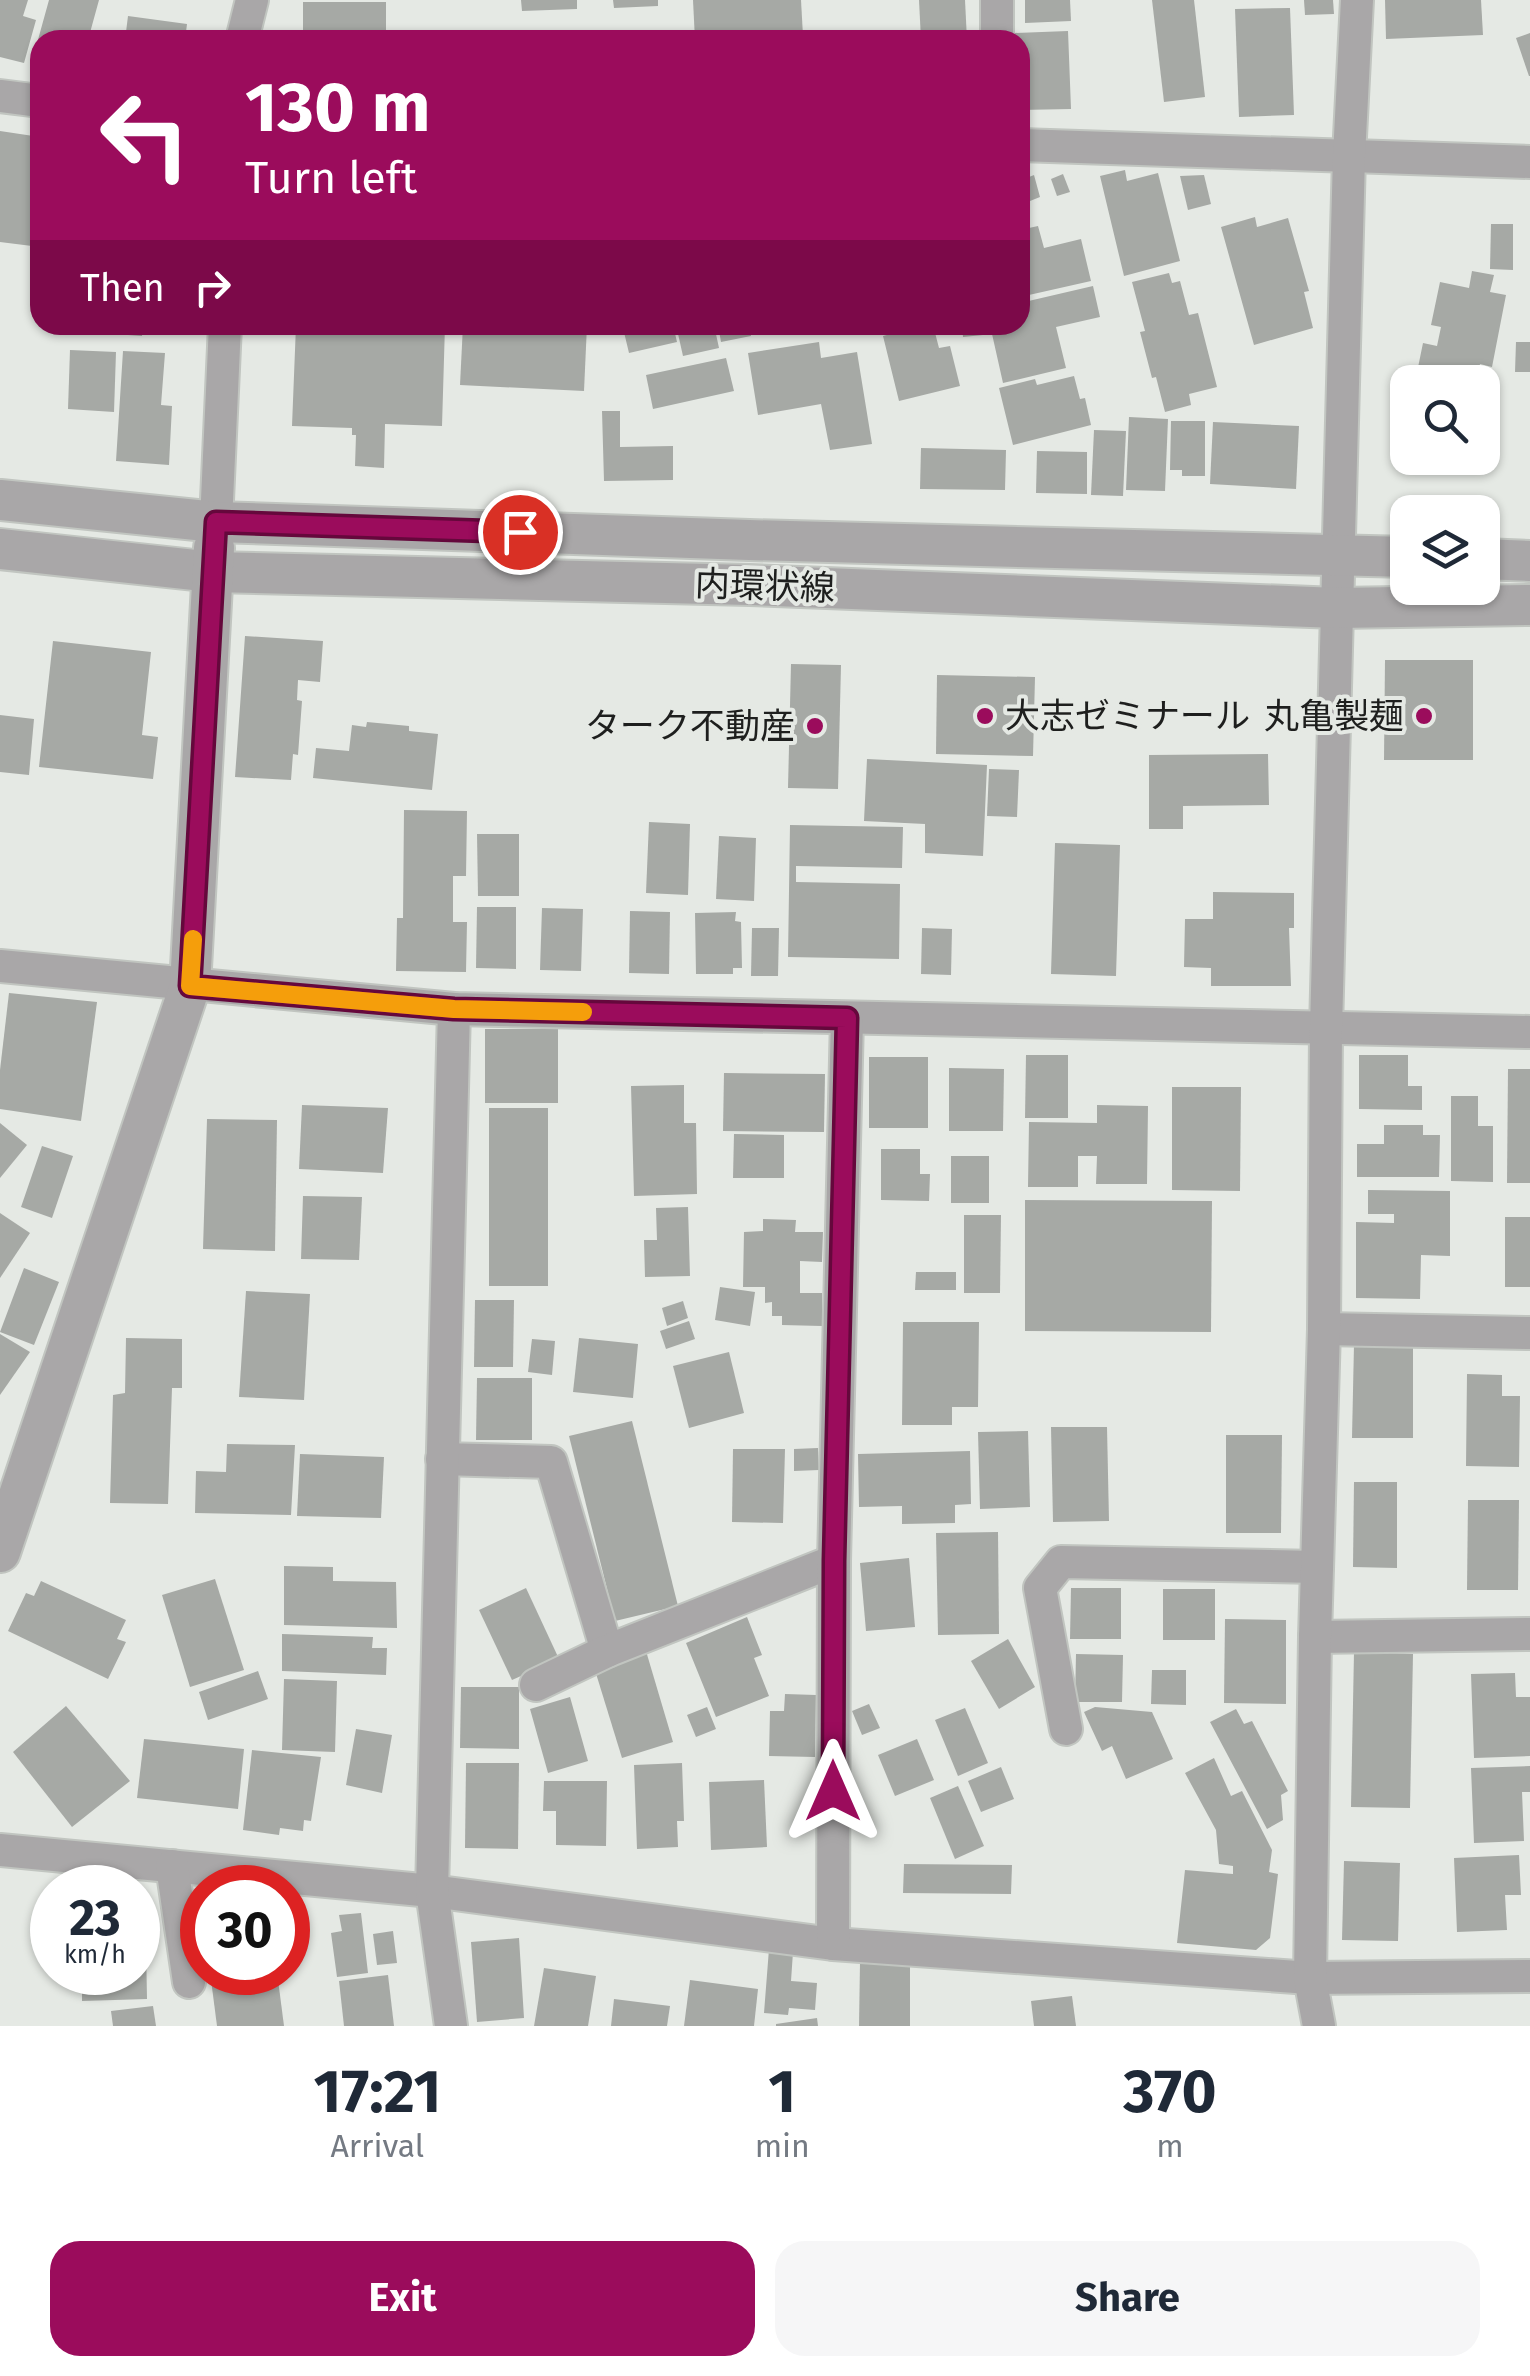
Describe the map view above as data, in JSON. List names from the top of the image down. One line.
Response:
{"streets":{"street":["内環状線"]},"places":["大志ゼミナール","丸亀製麺","ターク不動産"],"page":{"turn":["130 m","Turn left"],"then":"Then","speed":"23 km/h","limit":"30","eta":["17:21","Arrival","1","min","370","m"],"buttons":["Exit","Share"]}}
